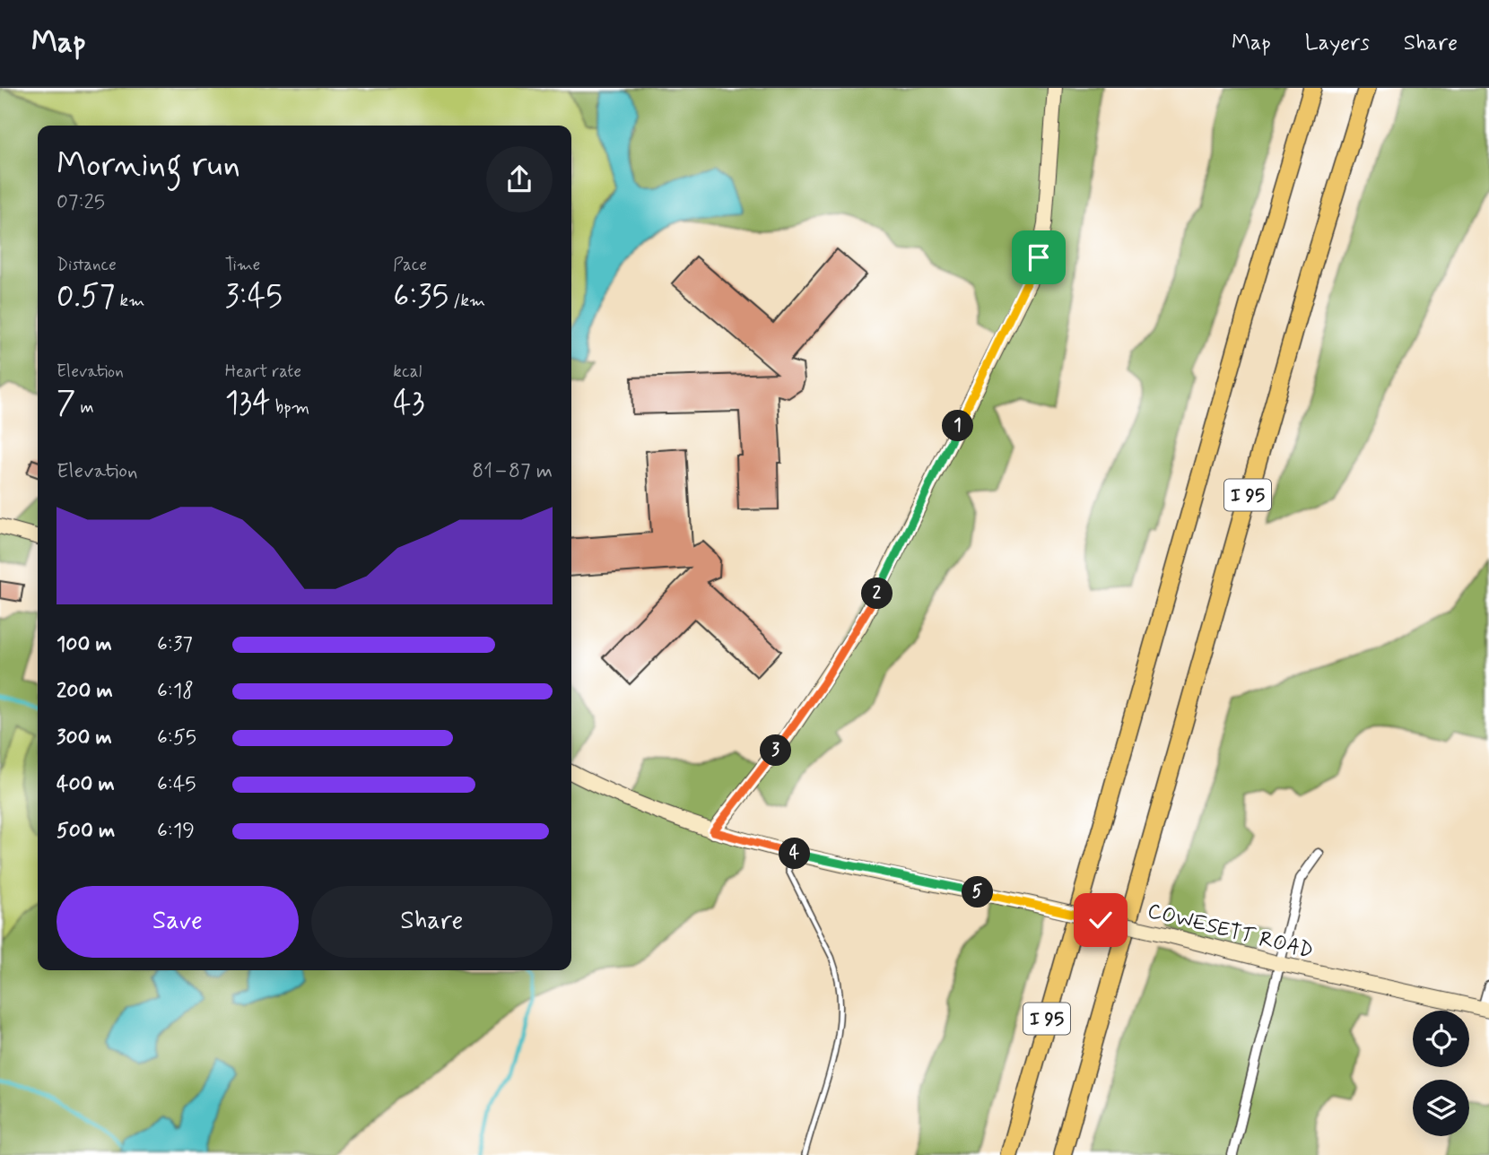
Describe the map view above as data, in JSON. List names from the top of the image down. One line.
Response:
{"streets":{"highway":["I 95"],"main road":["COWESETT ROAD"]},"page":{"header":"Map","nav":["Map","Layers","Share"],"heading":["Morning run","07:25"],"stats":[["Distance","0.57 km"],["Time","3:45"],["Pace","6:35 /km"],["Elevation","7 m"],["Heart rate","134 bpm"],["kcal","43"]],"pins":["1","2","3","4","5"],"chart":["Elevation","81–87 m"],"list":[{"name":"100 m","note":"6:37"},{"name":"200 m","note":"6:18"},{"name":"300 m","note":"6:55"},{"name":"400 m","note":"6:45"},{"name":"500 m","note":"6:19"}],"buttons":["Save","Share"]}}
